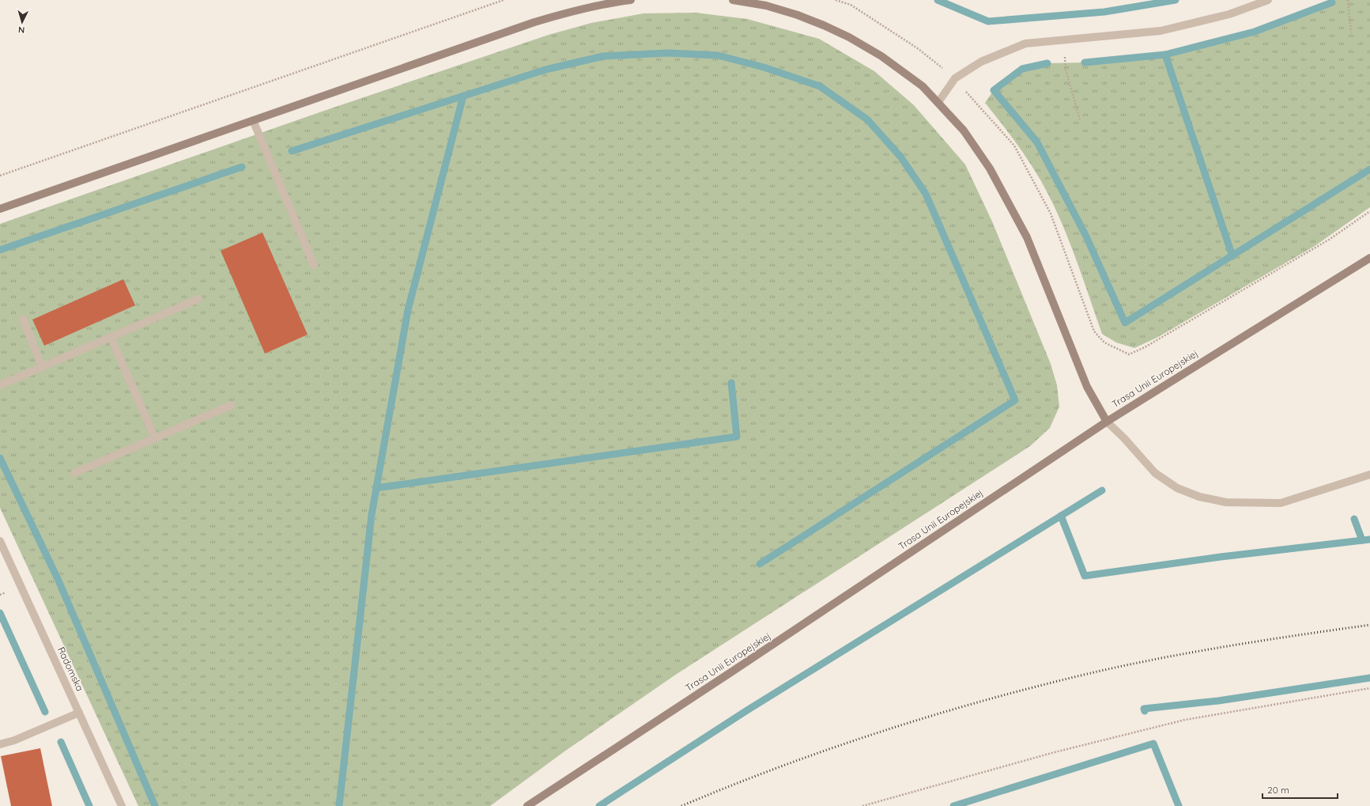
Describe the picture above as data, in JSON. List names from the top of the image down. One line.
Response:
{"streets":{"main road":["Trasa Unii Europejskiej"],"street":["Radomska"]},"scale_bar":"20 m","north":"bottom"}
